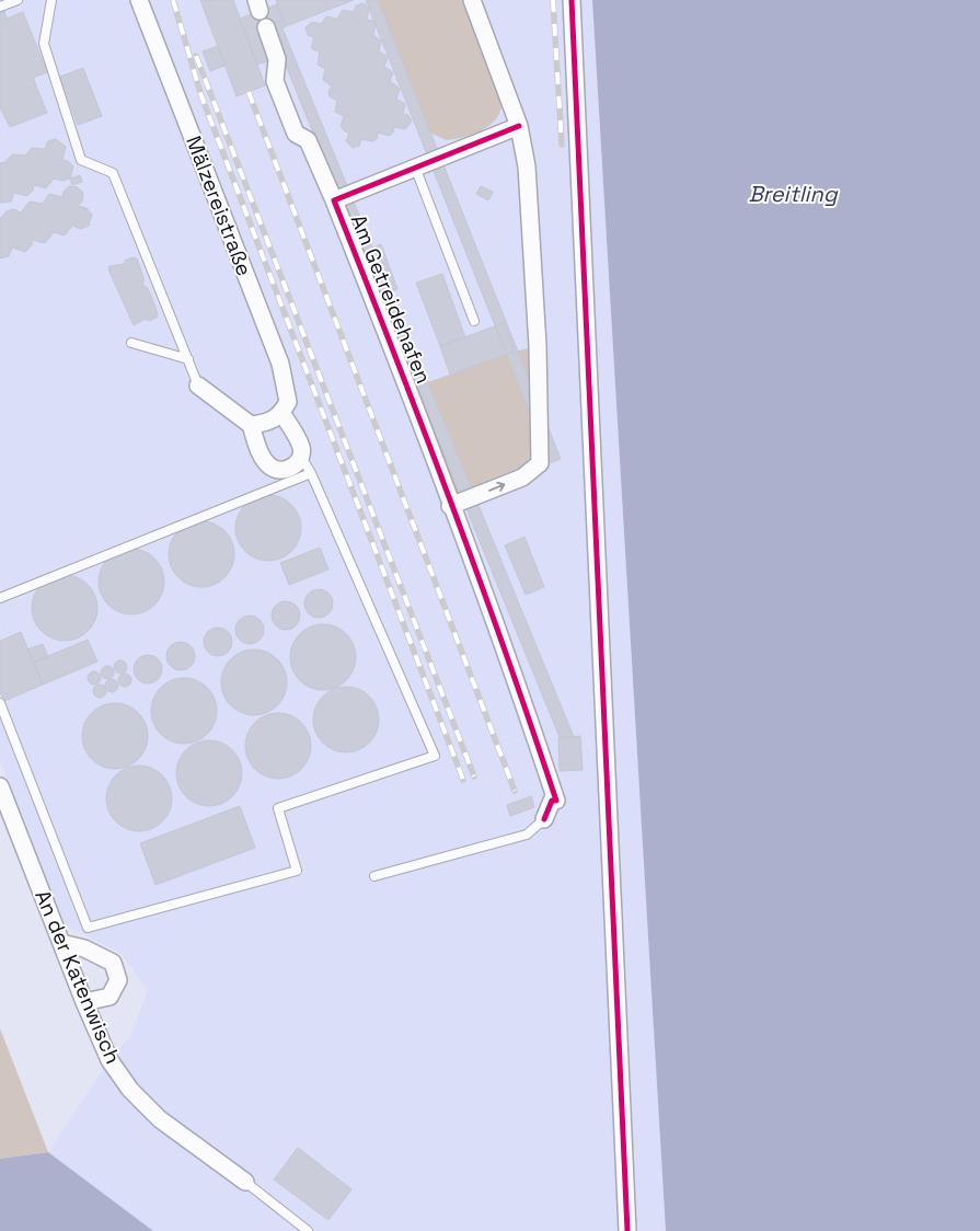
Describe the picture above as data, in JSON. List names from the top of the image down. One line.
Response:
{"streets":{"street":["Mälzereistraße","Am Getreidehafen","An der Katenwisch"]},"water":["Breitling"]}
